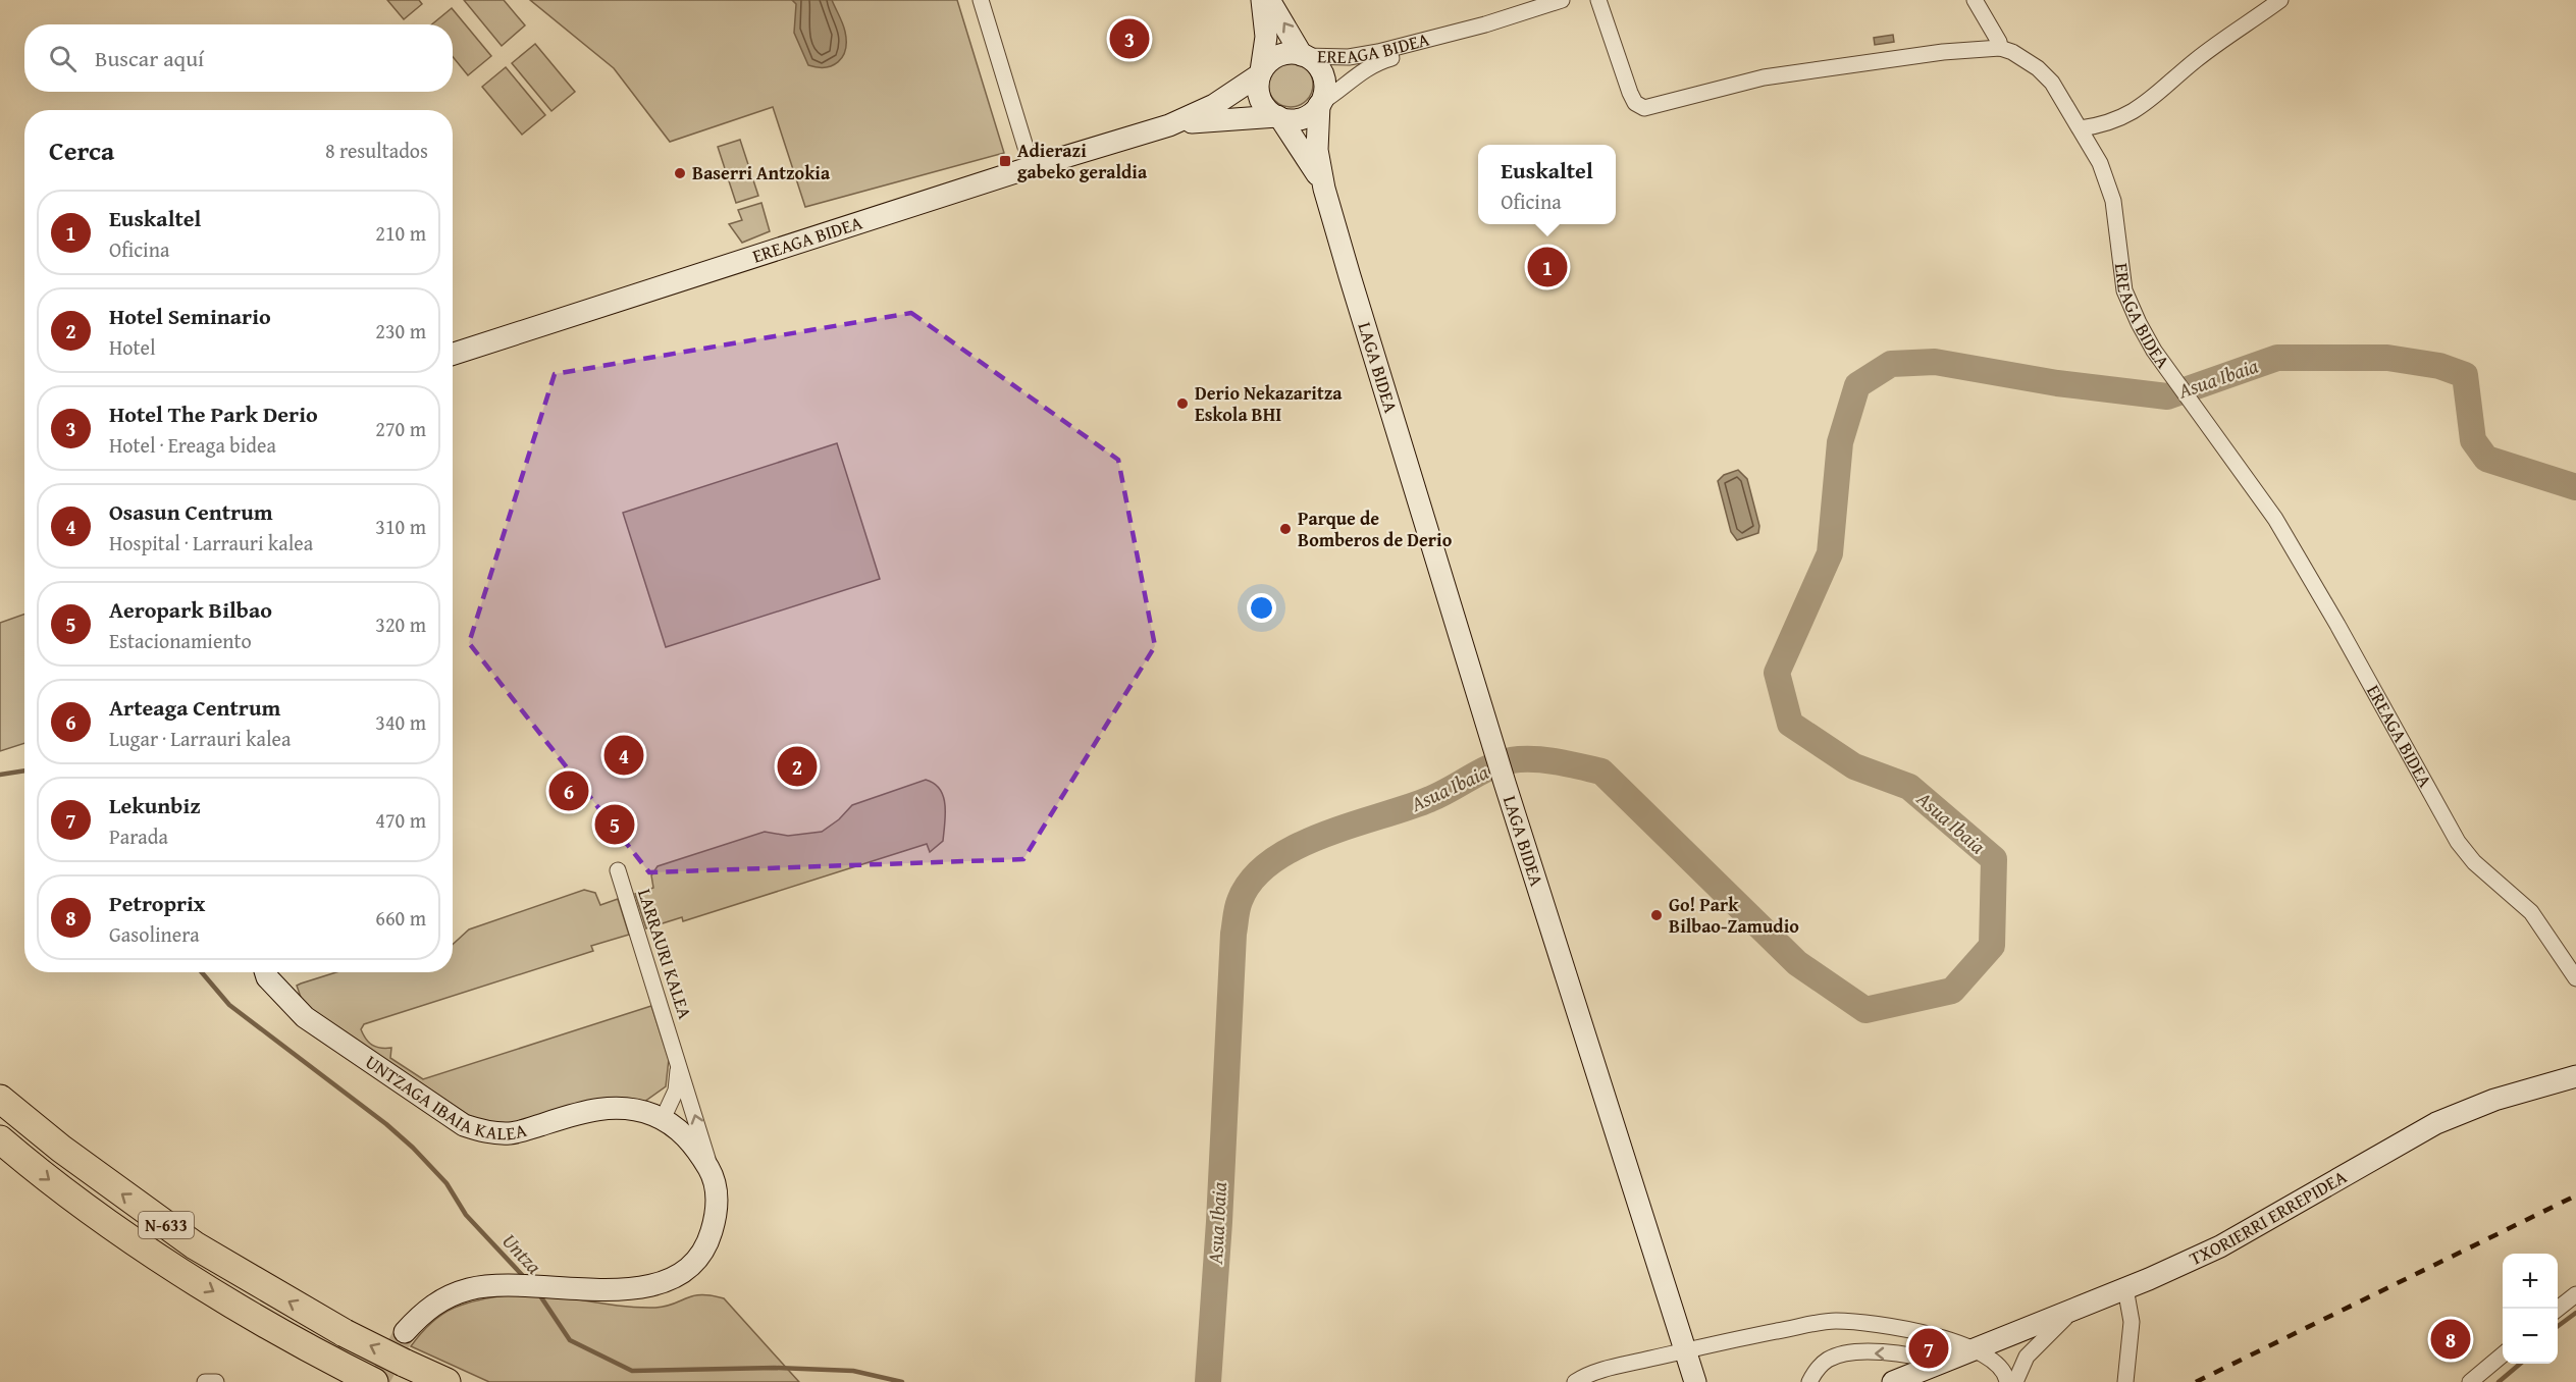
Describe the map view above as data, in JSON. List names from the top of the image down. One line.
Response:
{"streets":{"highway":["N-633"],"street":["EREAGA BIDEA","LAGA BIDEA","LARRAURI KALEA","UNTZAGA IBAIA KALEA","TXORIERRI ERREPIDEA"]},"crossings":[["EREAGA BIDEA","LAGA BIDEA"]],"water":["Asua Ibaia","Untza"],"places":{"transit":["Adierazi gabeko geraldia"],"other":["Baserri Antzokia","Derio Nekazaritza Eskola BHI","Parque de Bomberos de Derio","Go! Park Bilbao-Zamudio"]},"page":{"pins":["3","1","4","2","6","5","8","7"],"search":"Buscar aquí","heading":["Cerca","8 resultados"],"popup":["Euskaltel","Oficina"],"list":[{"mark":"1","name":"Euskaltel","note":"Oficina","value":"210 m"},{"mark":"2","name":"Hotel Seminario","note":"Hotel","value":"230 m"},{"mark":"3","name":"Hotel The Park Derio","note":"Hotel · Ereaga bidea","value":"270 m"},{"mark":"4","name":"Osasun Centrum","note":"Hospital · Larrauri kalea","value":"310 m"},{"mark":"5","name":"Aeropark Bilbao","note":"Estacionamiento","value":"320 m"},{"mark":"6","name":"Arteaga Centrum","note":"Lugar · Larrauri kalea","value":"340 m"},{"mark":"7","name":"Lekunbiz","note":"Parada","value":"470 m"},{"mark":"8","name":"Petroprix","note":"Gasolinera","value":"660 m"}],"map_buttons":["+","−"]}}
